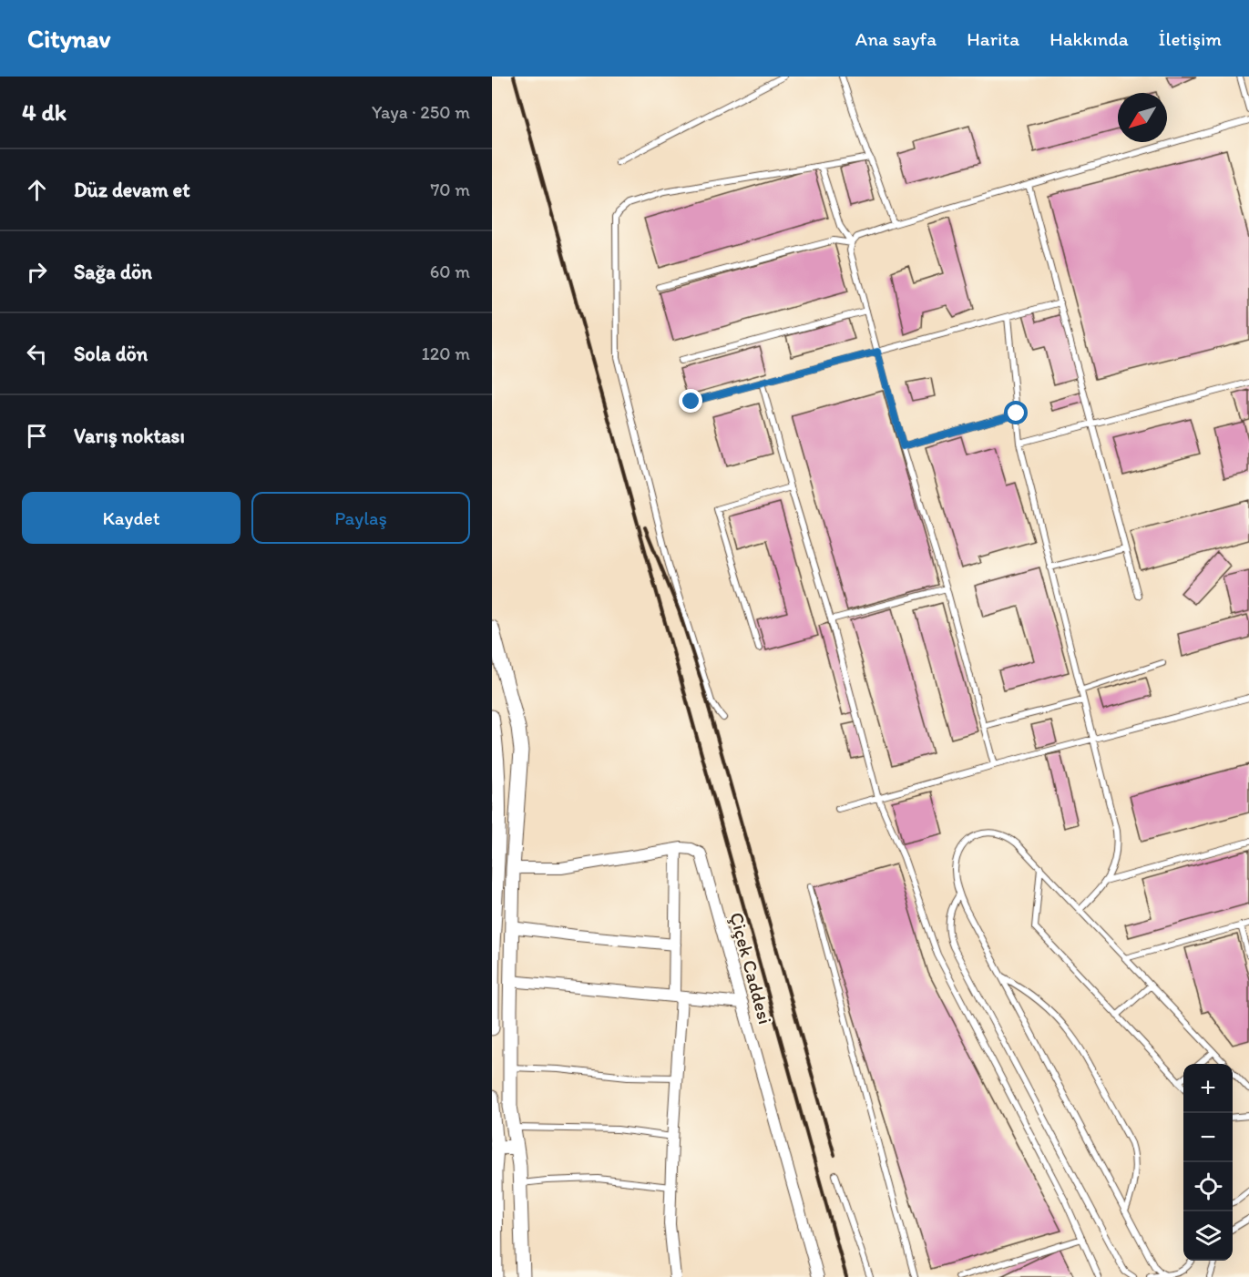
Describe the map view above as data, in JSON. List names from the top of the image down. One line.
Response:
{"streets":{"street":["Çiçek Caddesi"]},"north":"bottom left","page":{"header":"Citynav","nav":["Ana sayfa","Harita","Hakkında","İletişim"],"heading":["4 dk","Yaya · 250 m"],"list":[["Düz devam et","70 m"],["Sağa dön","60 m"],["Sola dön","120 m"],"Varış noktası"],"buttons":["Kaydet","Paylaş"],"map_buttons":["+","−"]}}
